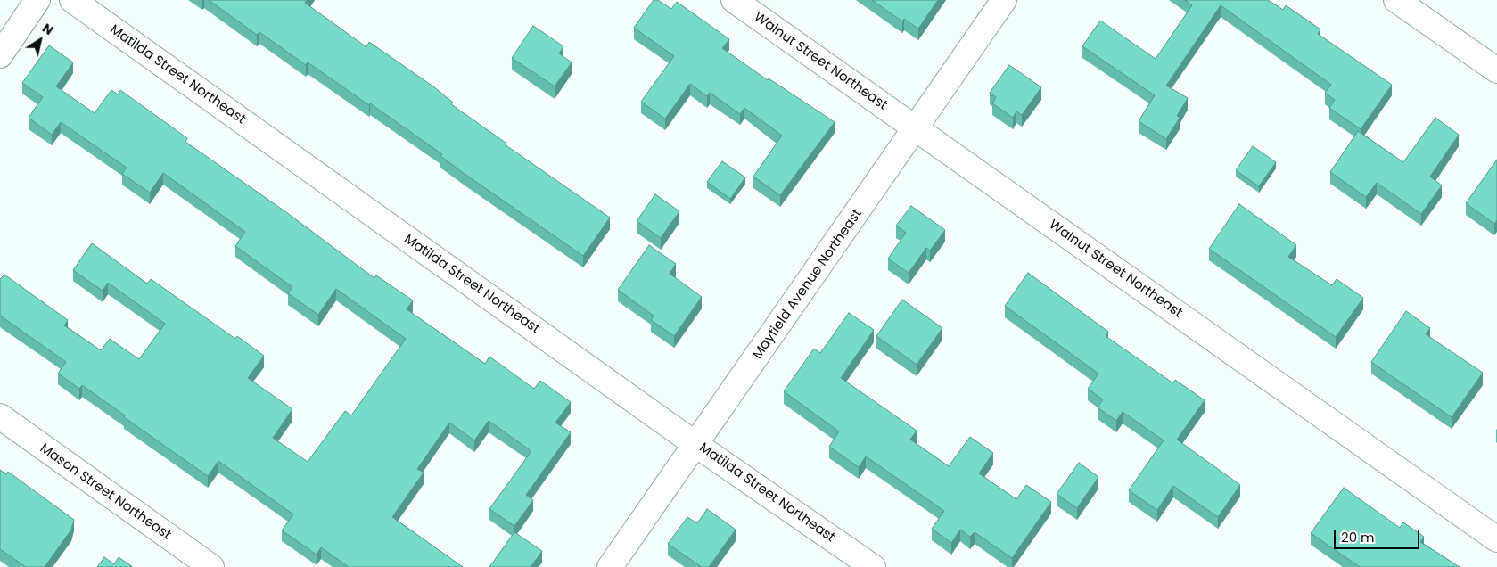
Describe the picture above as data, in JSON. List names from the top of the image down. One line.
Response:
{"streets":{"street":["Walnut Street Northeast","Matilda Street Northeast","Mayfield Avenue Northeast","Mason Street Northeast"]},"crossings":[["Walnut Street Northeast","Mayfield Avenue Northeast"],["Matilda Street Northeast","Mayfield Avenue Northeast"]],"scale_bar":"20 m","north":"top right"}
